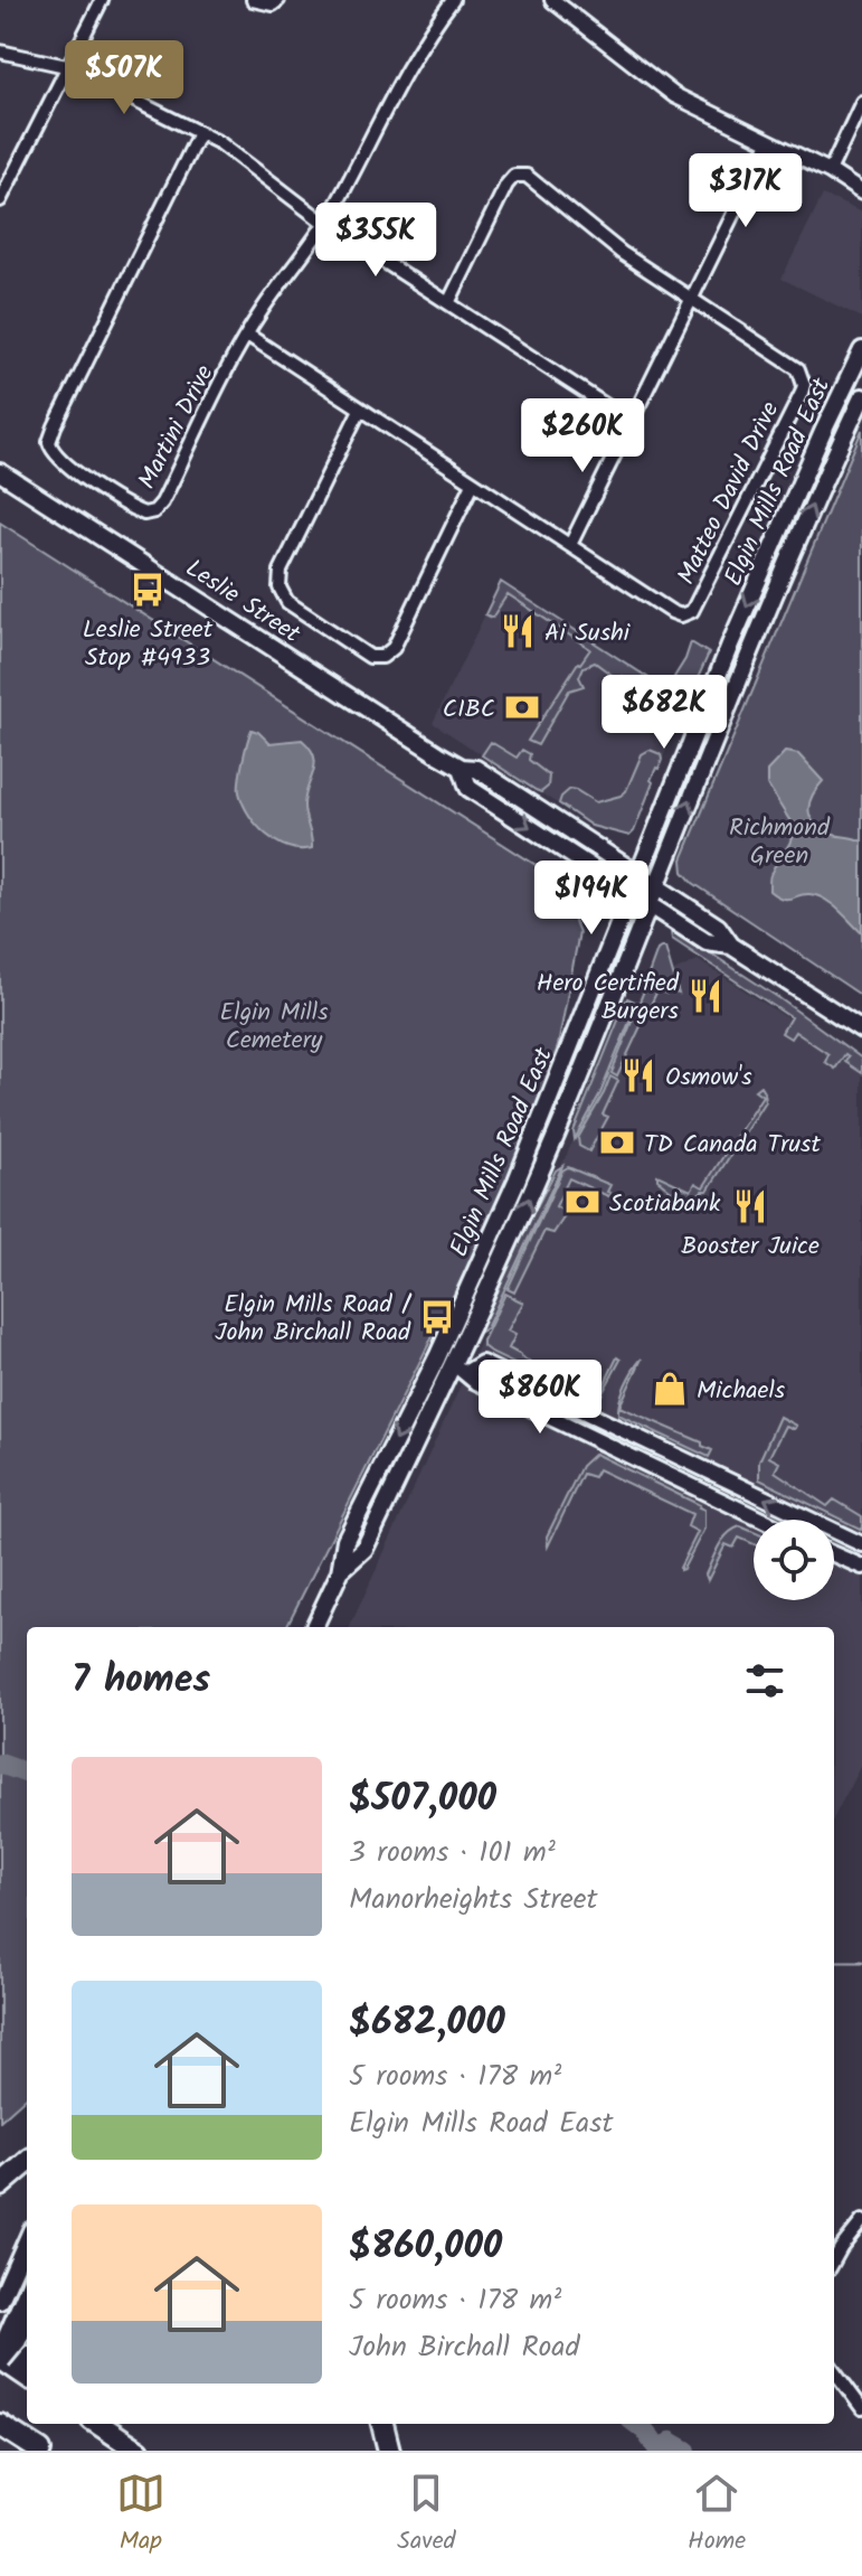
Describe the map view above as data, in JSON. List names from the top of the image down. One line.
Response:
{"streets":{"main road":["Elgin Mills Road East","Leslie Street"],"street":["Martini Drive","Matteo David Drive"]},"crossings":[["Martini Drive","Matteo David Drive"],["Elgin Mills Road East","Leslie Street"]],"parks":["Richmond Green","Elgin Mills Cemetery"],"places":{"bus stop":["Leslie Street Stop #4933","Elgin Mills Road / John Birchall Road"],"restaurant":["Ai Sushi","Hero Certified Burgers","Osmow's","Booster Juice"],"bank":["CIBC","TD Canada Trust","Scotiabank"],"shop":["Michaels"]},"page":{"price":["$507K","$317K","$355K","$260K","$682K","$194K","$860K"],"heading":"7 homes","list":[{"name":"$507,000","note":"3 rooms · 101 m² · Manorheights Street"},{"name":"$682,000","note":"5 rooms · 178 m² · Elgin Mills Road East"},{"name":"$860,000","note":"5 rooms · 178 m² · John Birchall Road"}],"tabs":["Map","Saved","Home"]}}
